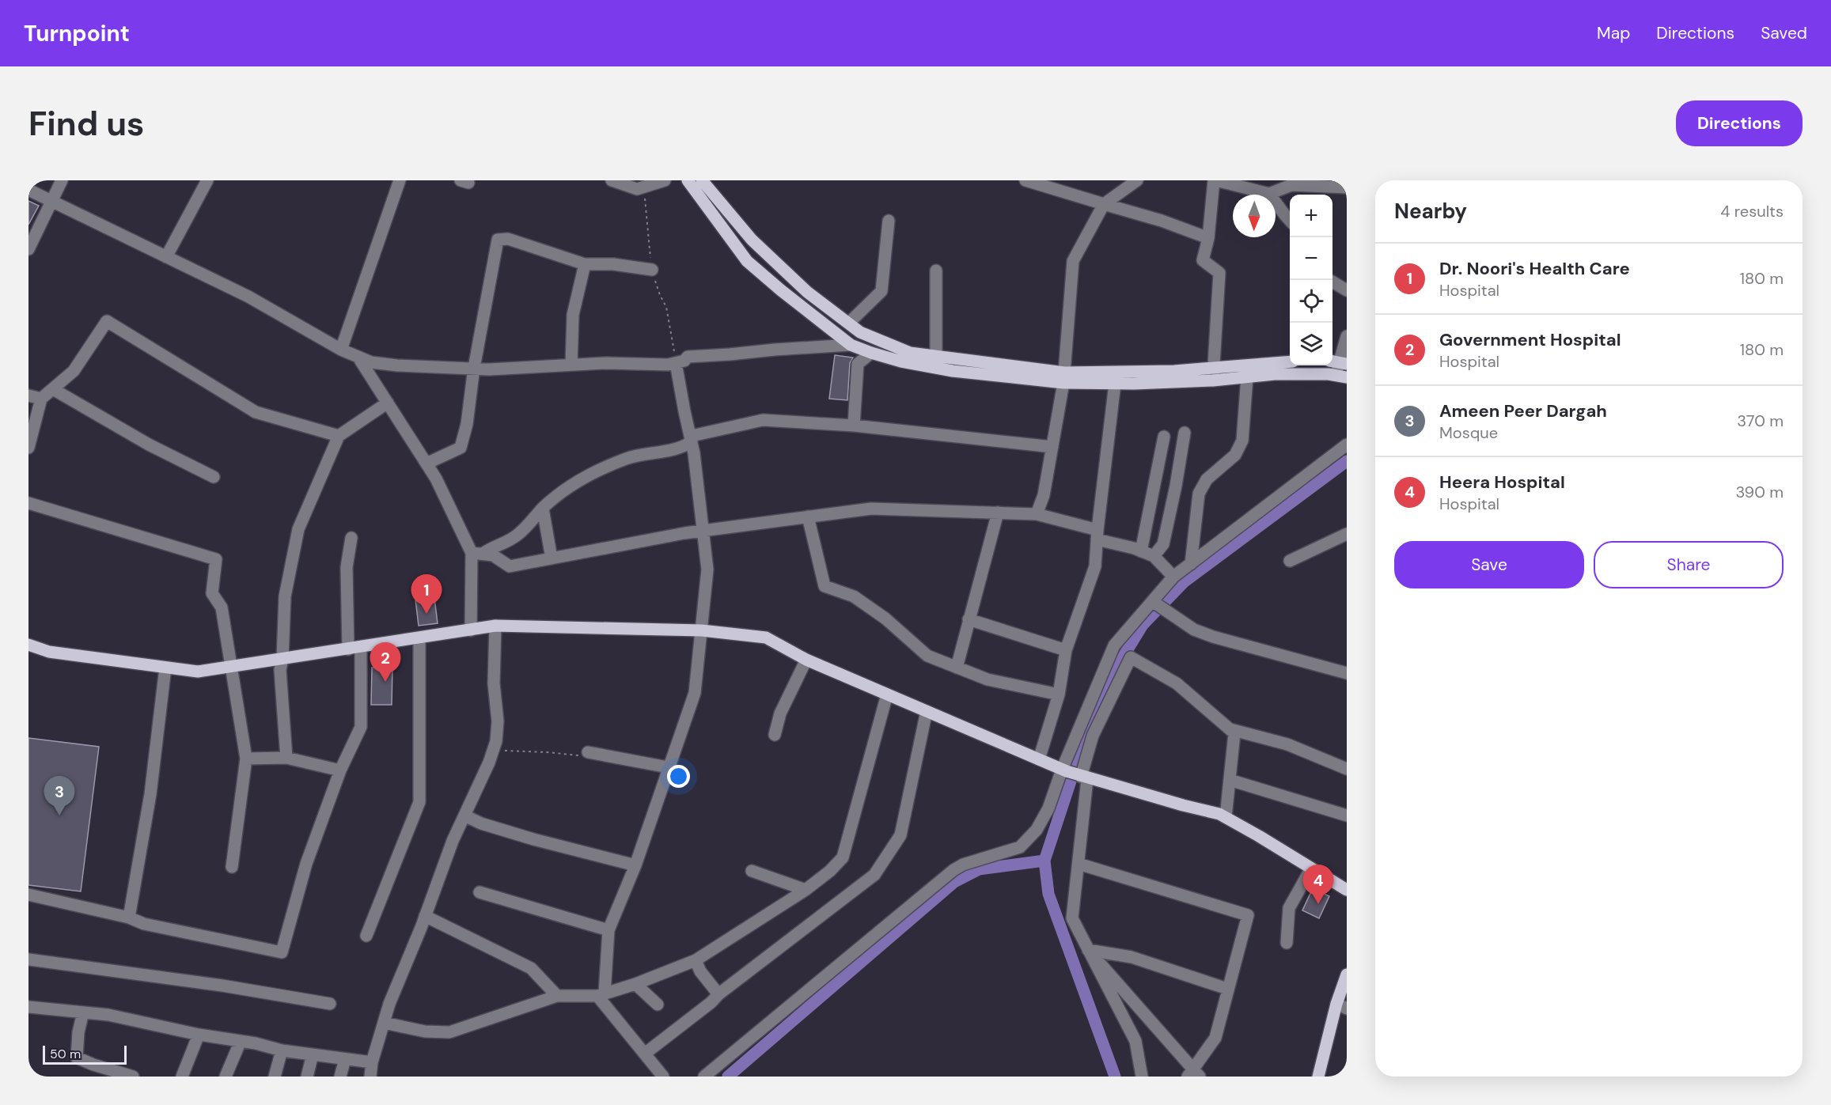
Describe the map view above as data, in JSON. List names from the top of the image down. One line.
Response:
{"scale_bar":"50 m","north":"bottom","page":{"header":"Turnpoint","nav":["Map","Directions","Saved"],"buttons":["Directions",["Save","Share"]],"title":"Find us","heading":["Nearby","4 results"],"map_buttons":["+","−"],"list":[{"mark":"1","name":"Dr. Noori's Health Care","note":"Hospital","value":"180 m"},{"mark":"2","name":"Government Hospital","note":"Hospital","value":"180 m"},{"mark":"3","name":"Ameen Peer Dargah","note":"Mosque","value":"370 m"},{"mark":"4","name":"Heera Hospital","note":"Hospital","value":"390 m"}],"pins":["1","2","3","4"],"scale":"50 m"}}
